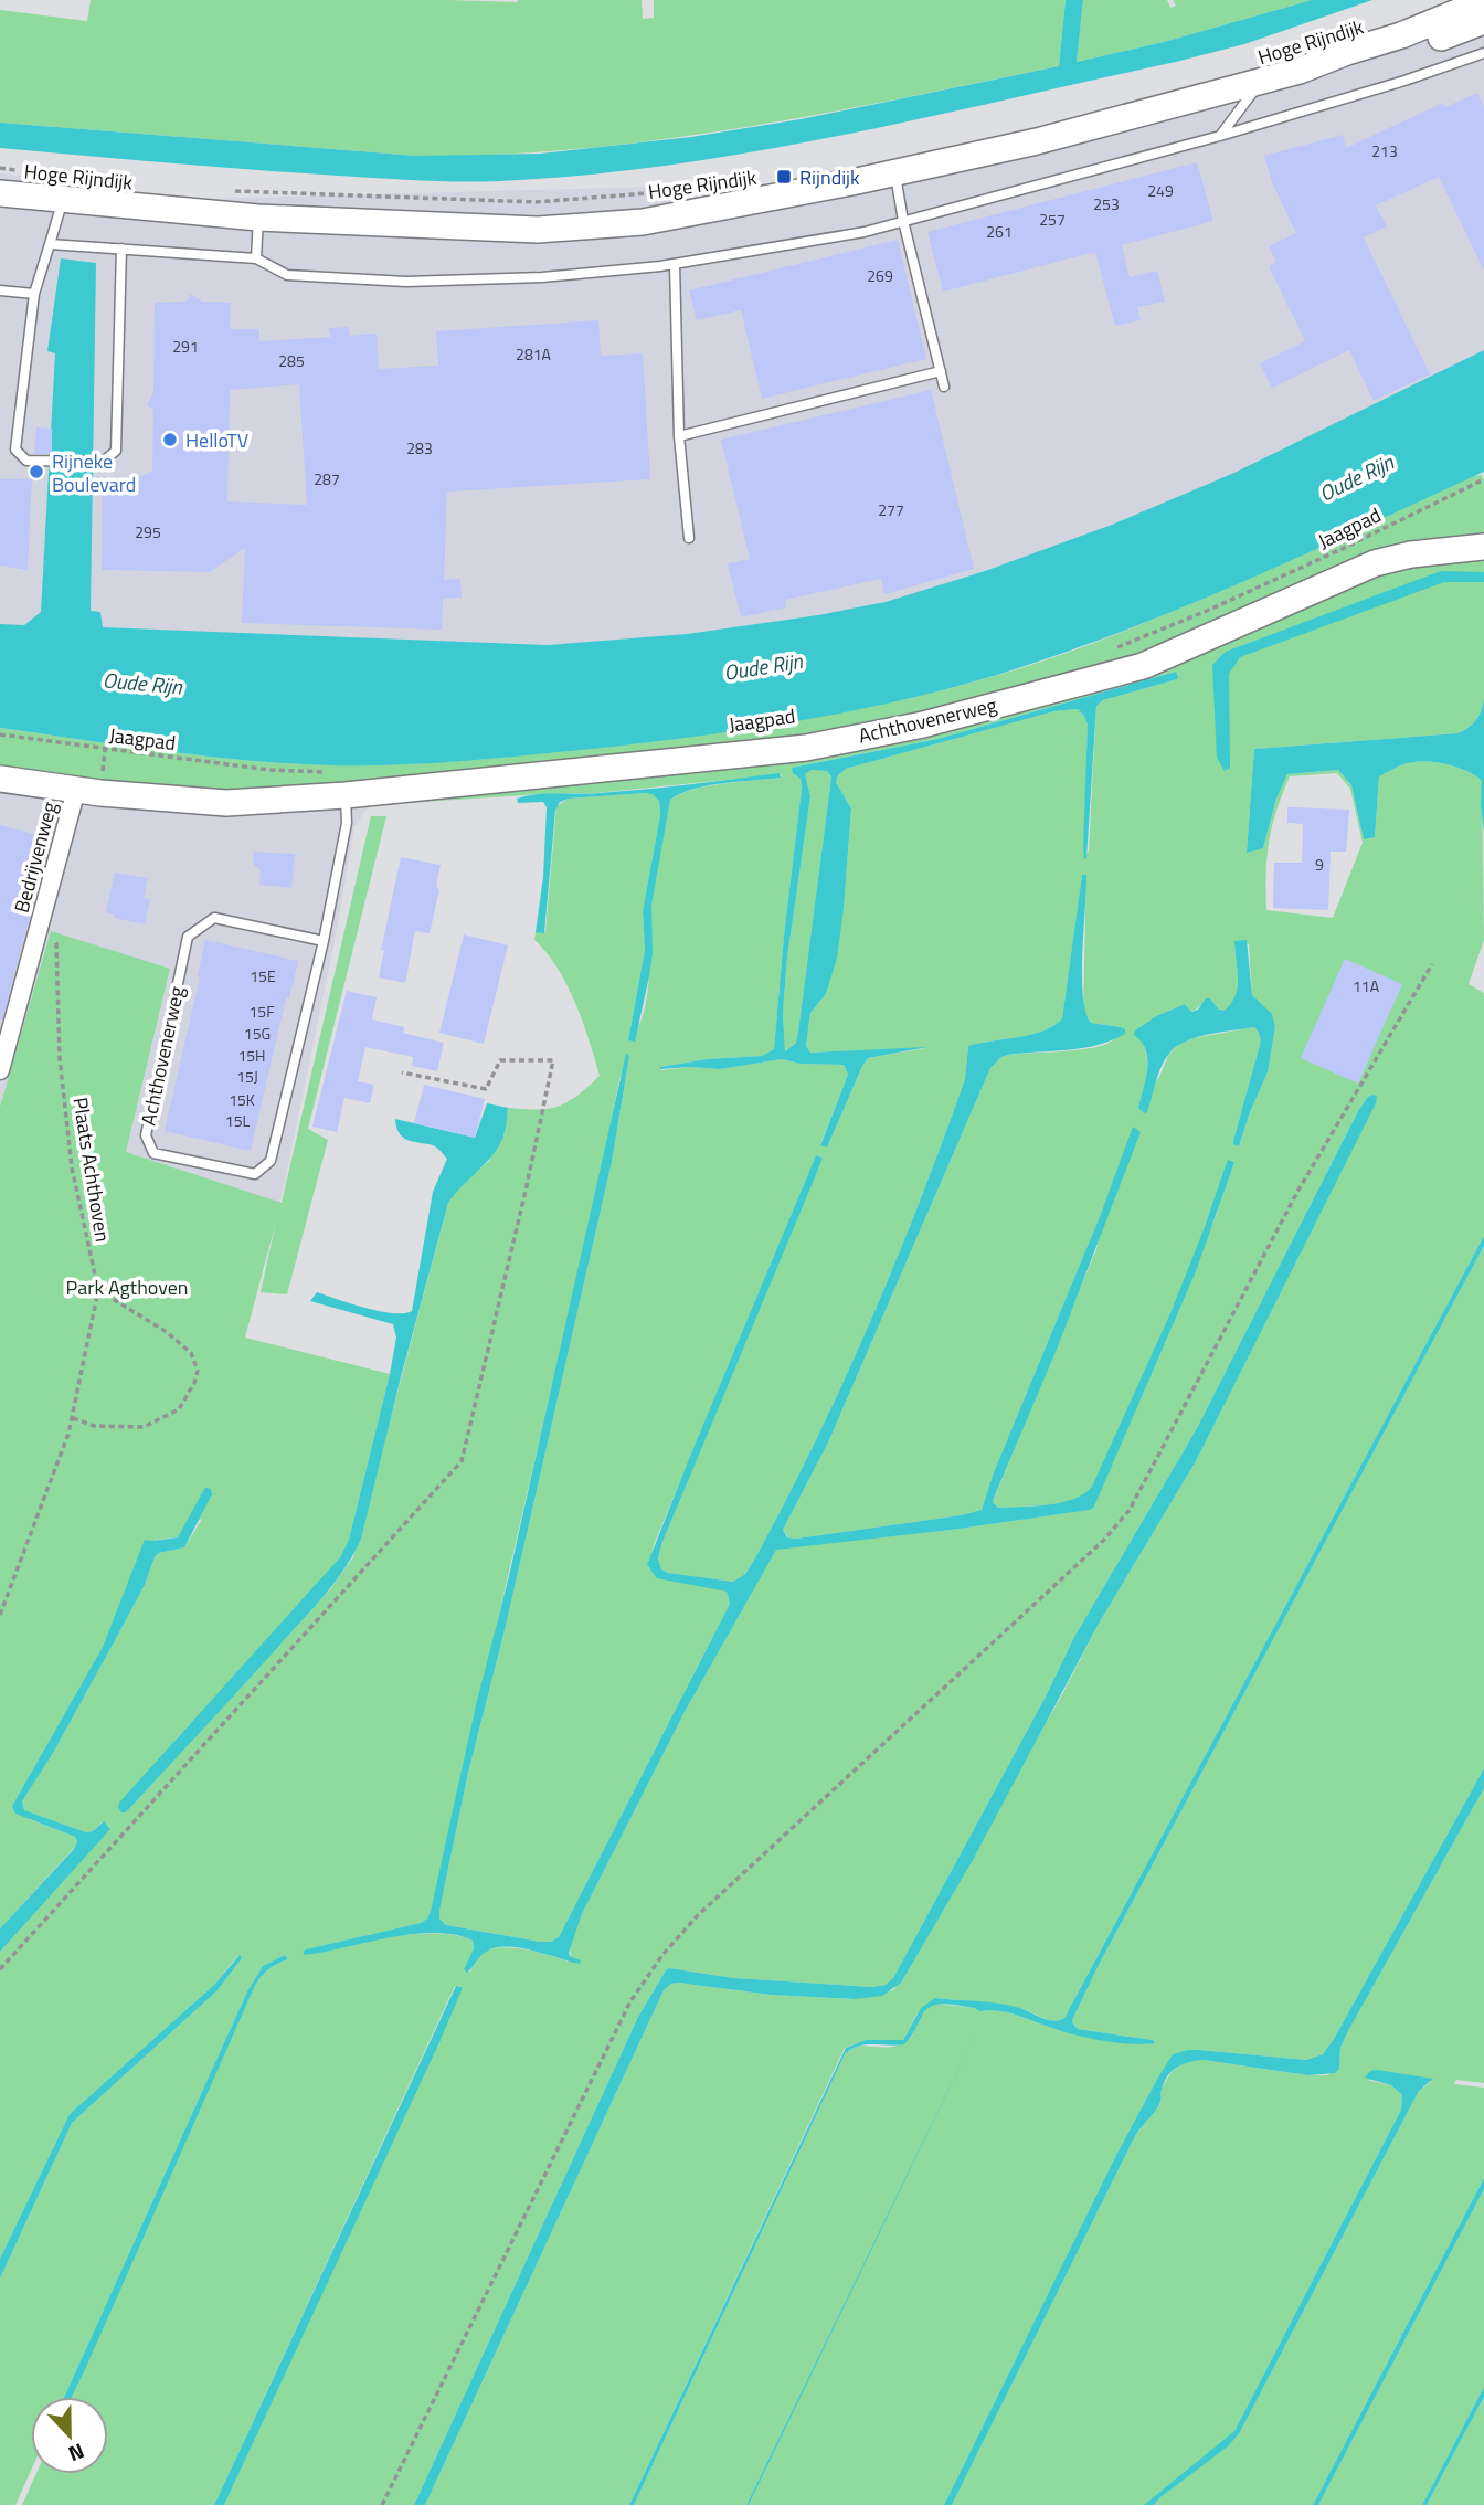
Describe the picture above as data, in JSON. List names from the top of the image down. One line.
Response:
{"streets":{"street":["Hoge Rijndijk","Achthovenerweg","Bedrijvenweg"],"path":["Jaagpad","Plaats Achthoven"]},"crossings":[["Achthovenerweg","Bedrijvenweg"],["Bedrijvenweg","Plaats Achthoven"]],"water":["Oude Rijn"],"parks":["Park Agthoven"],"places":{"transit":["Rijndijk"],"other":["HelloTV","Rijneke Boulevard"]},"house_numbers":["213","249","253","257","261","269","291","281A","285","283","287","277","295","9","15E","11A","15F","15G","15H","15J","15K","15L"],"north":"bottom"}
